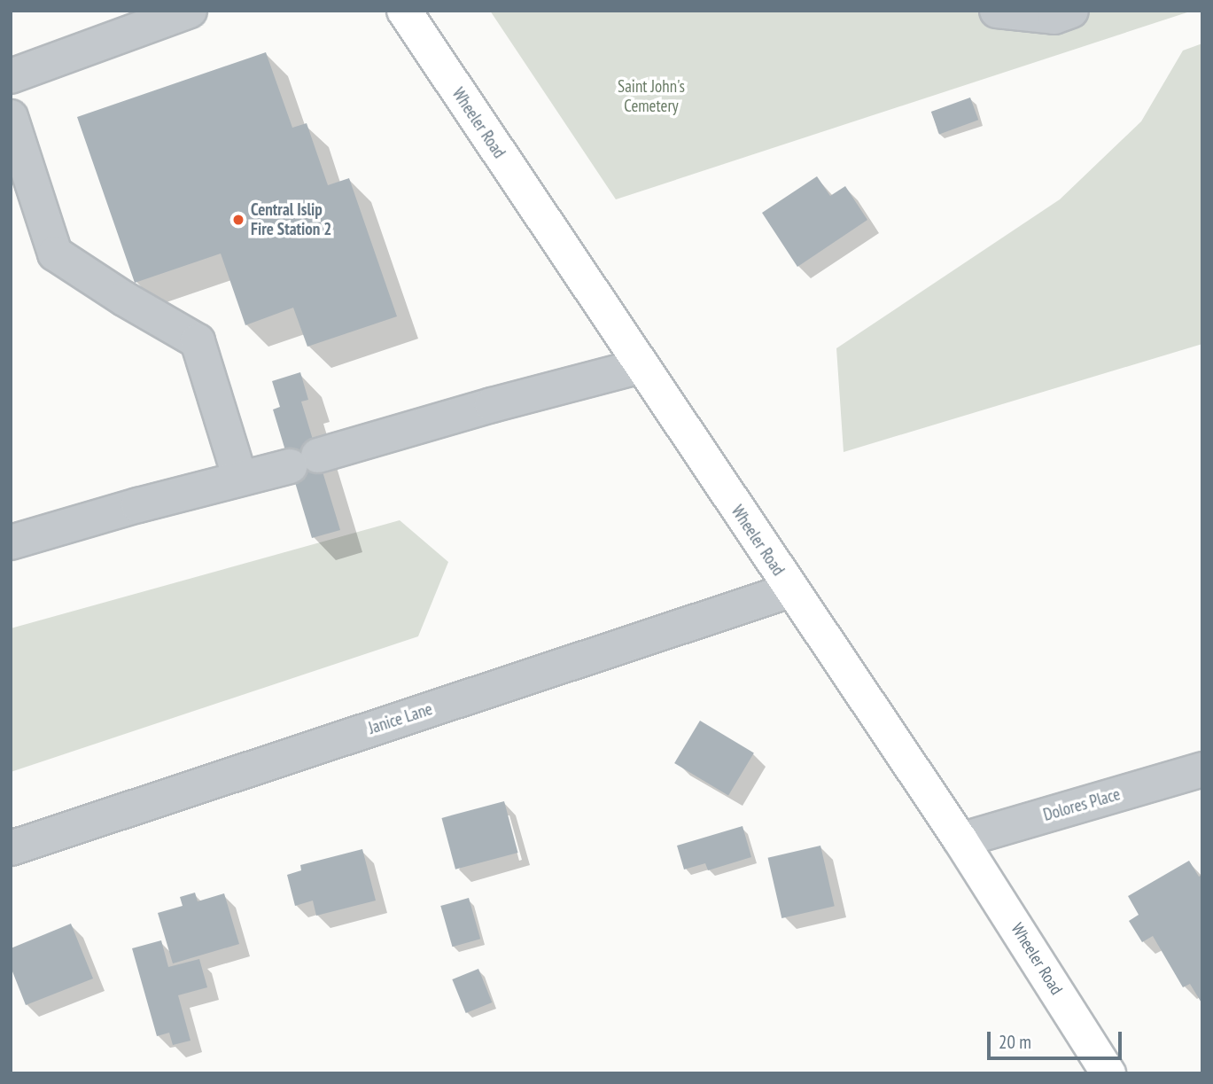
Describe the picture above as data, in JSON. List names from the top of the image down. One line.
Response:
{"streets":{"main road":["Wheeler Road"],"street":["Janice Lane","Dolores Place"]},"crossings":[["Wheeler Road","Janice Lane"],["Wheeler Road","Dolores Place"]],"parks":["Saint John's Cemetery"],"places":["Central Islip Fire Station 2"],"scale_bar":"20 m"}
